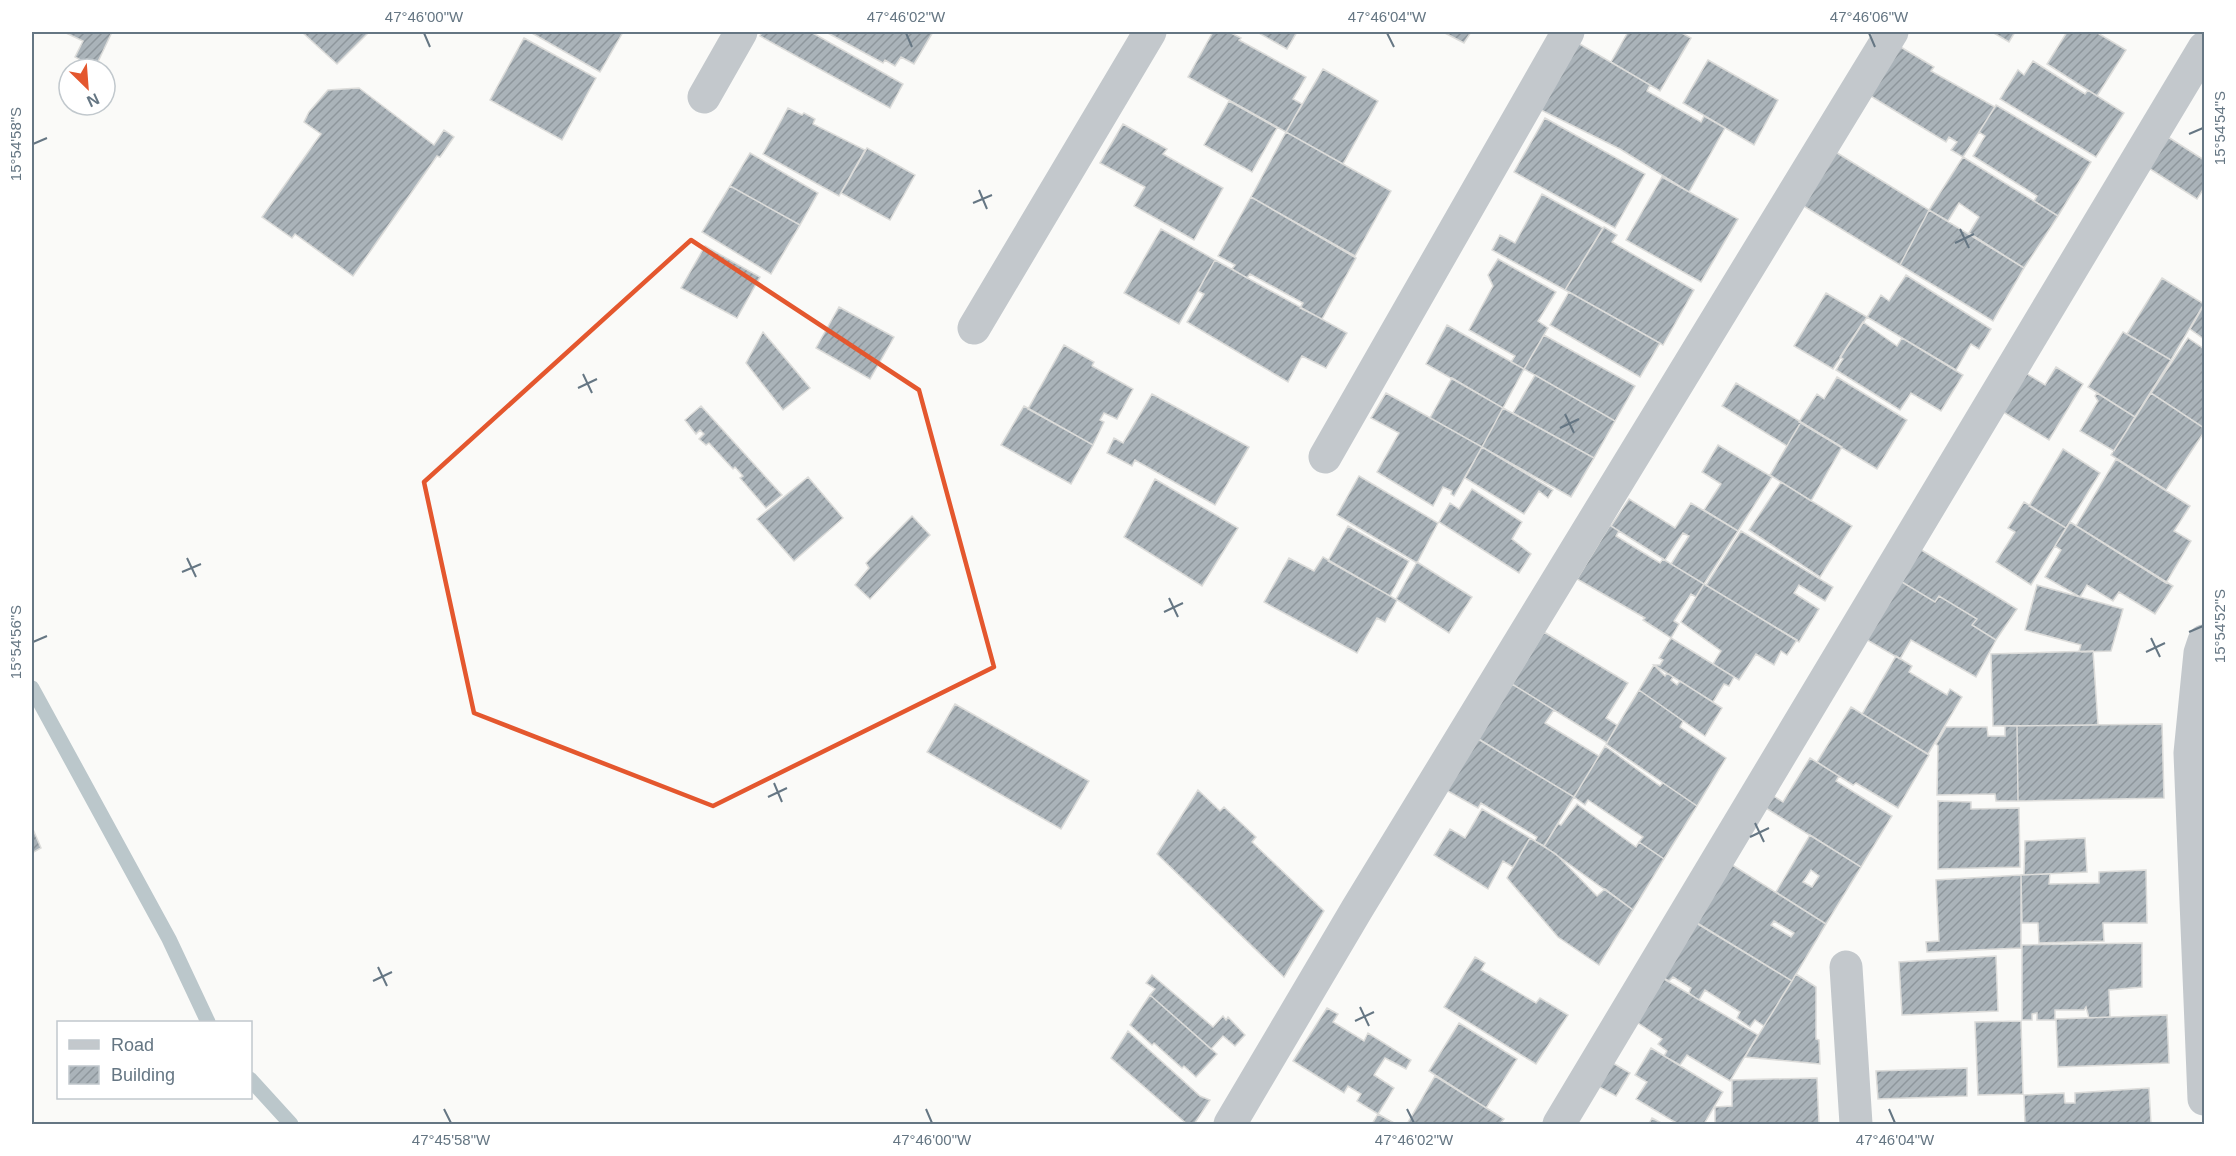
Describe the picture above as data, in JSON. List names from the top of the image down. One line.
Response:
{"legend":["Road","Building"],"north":"bottom right","coordinates":["47°46'00\"W","47°46'02\"W","47°46'04\"W","47°46'06\"W","15°54'54\"S","15°54'58\"S","15°54'52\"S","15°54'56\"S","47°45'58\"W"]}
